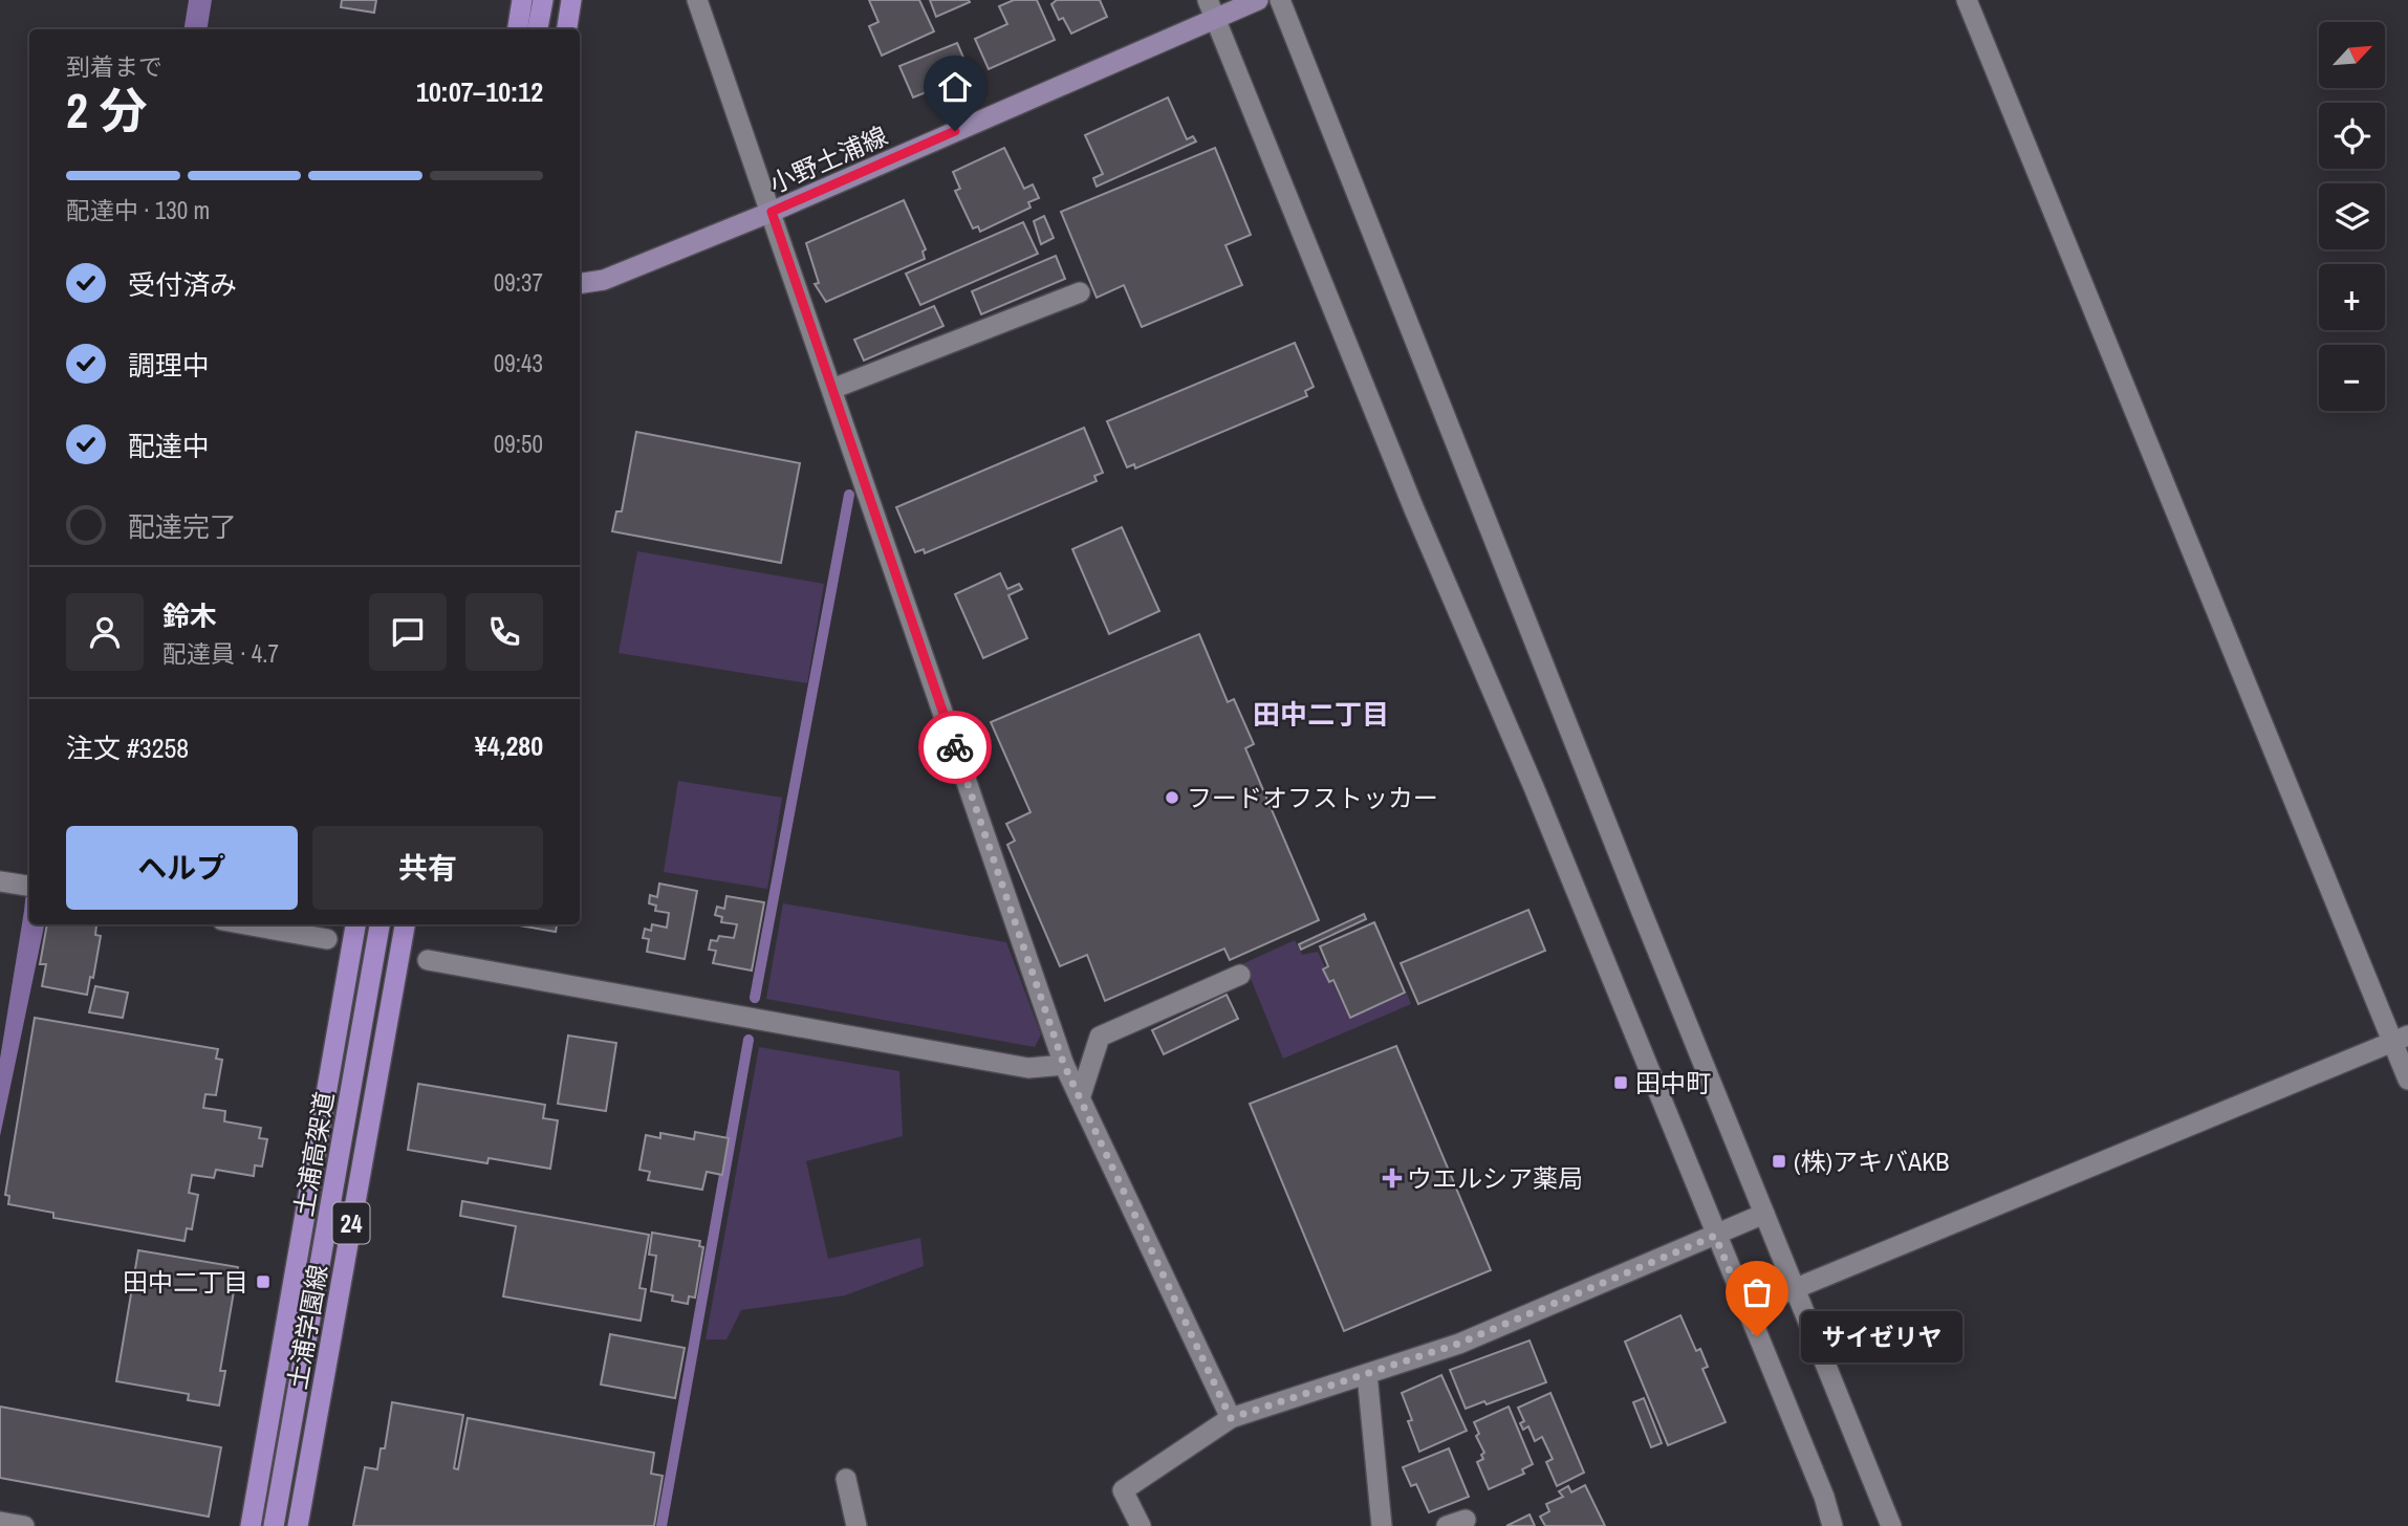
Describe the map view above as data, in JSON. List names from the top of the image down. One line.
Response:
{"streets":{"main road":["小野土浦線","土浦高架道","24","土浦学園線"]},"districts":["田中二丁目"],"places":{"other":["フードオフストッカー","サイゼリヤ"],"transit":["田中町","(株)アキバAKB","田中二丁目"],"health":["ウエルシア薬局"]},"north":"top right","page":{"map_buttons":["+","−"],"heading":["2 分","到着まで","10:07–10:12"],"panel":["鈴木","配達員 · 4.7","注文 #3258","¥4,280"],"bar":"配達中 · 130 m","list":[["受付済み","09:37"],["調理中","09:43"],["配達中","09:50"],"配達完了"],"buttons":["ヘルプ","共有"],"bubble":"サイゼリヤ"}}
